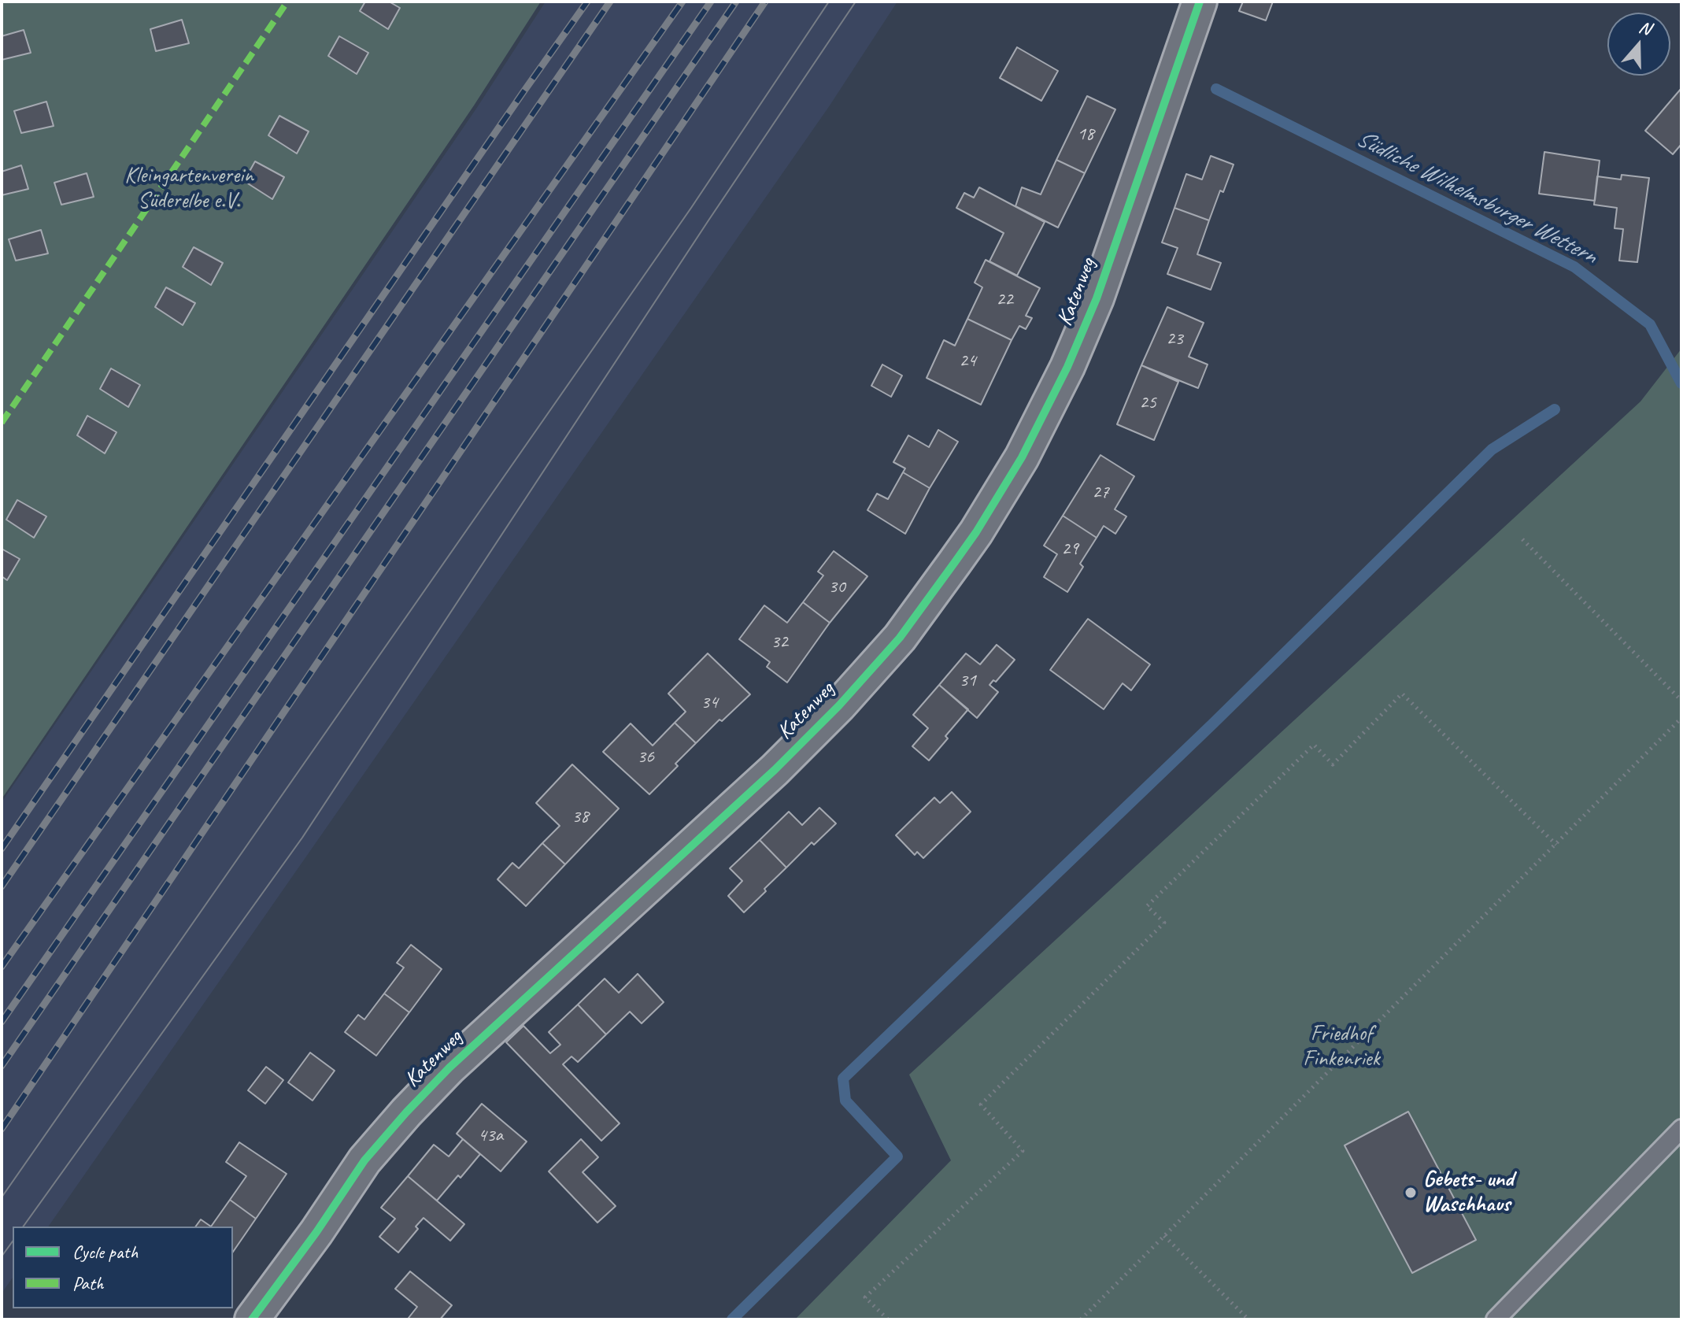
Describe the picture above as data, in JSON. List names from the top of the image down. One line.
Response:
{"streets":{"street":["Katenweg"]},"water":["Südliche Wilhelmsburger Wettern"],"parks":["Kleingartenverein Süderelbe e.V.","Friedhof Finkenriek"],"places":["Gebets- und Waschhaus"],"house_numbers":["18","22","23","24","25","27","29","30","32","31","34","36","38","43a"],"legend":["Cycle path","Path"],"north":"top"}
